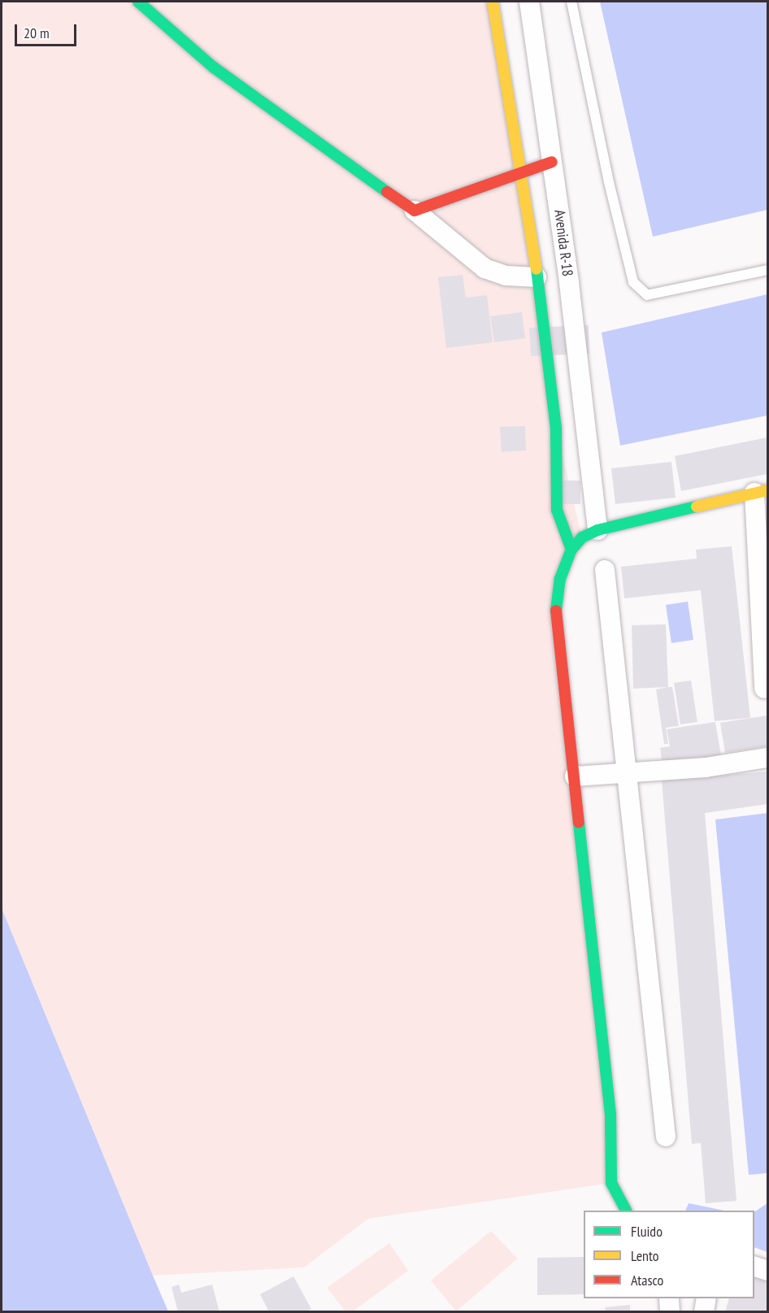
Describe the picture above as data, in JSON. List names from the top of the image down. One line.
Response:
{"streets":{"street":["Avenida R-18"]},"legend":["Fluido","Lento","Atasco"],"scale_bar":"20 m"}
